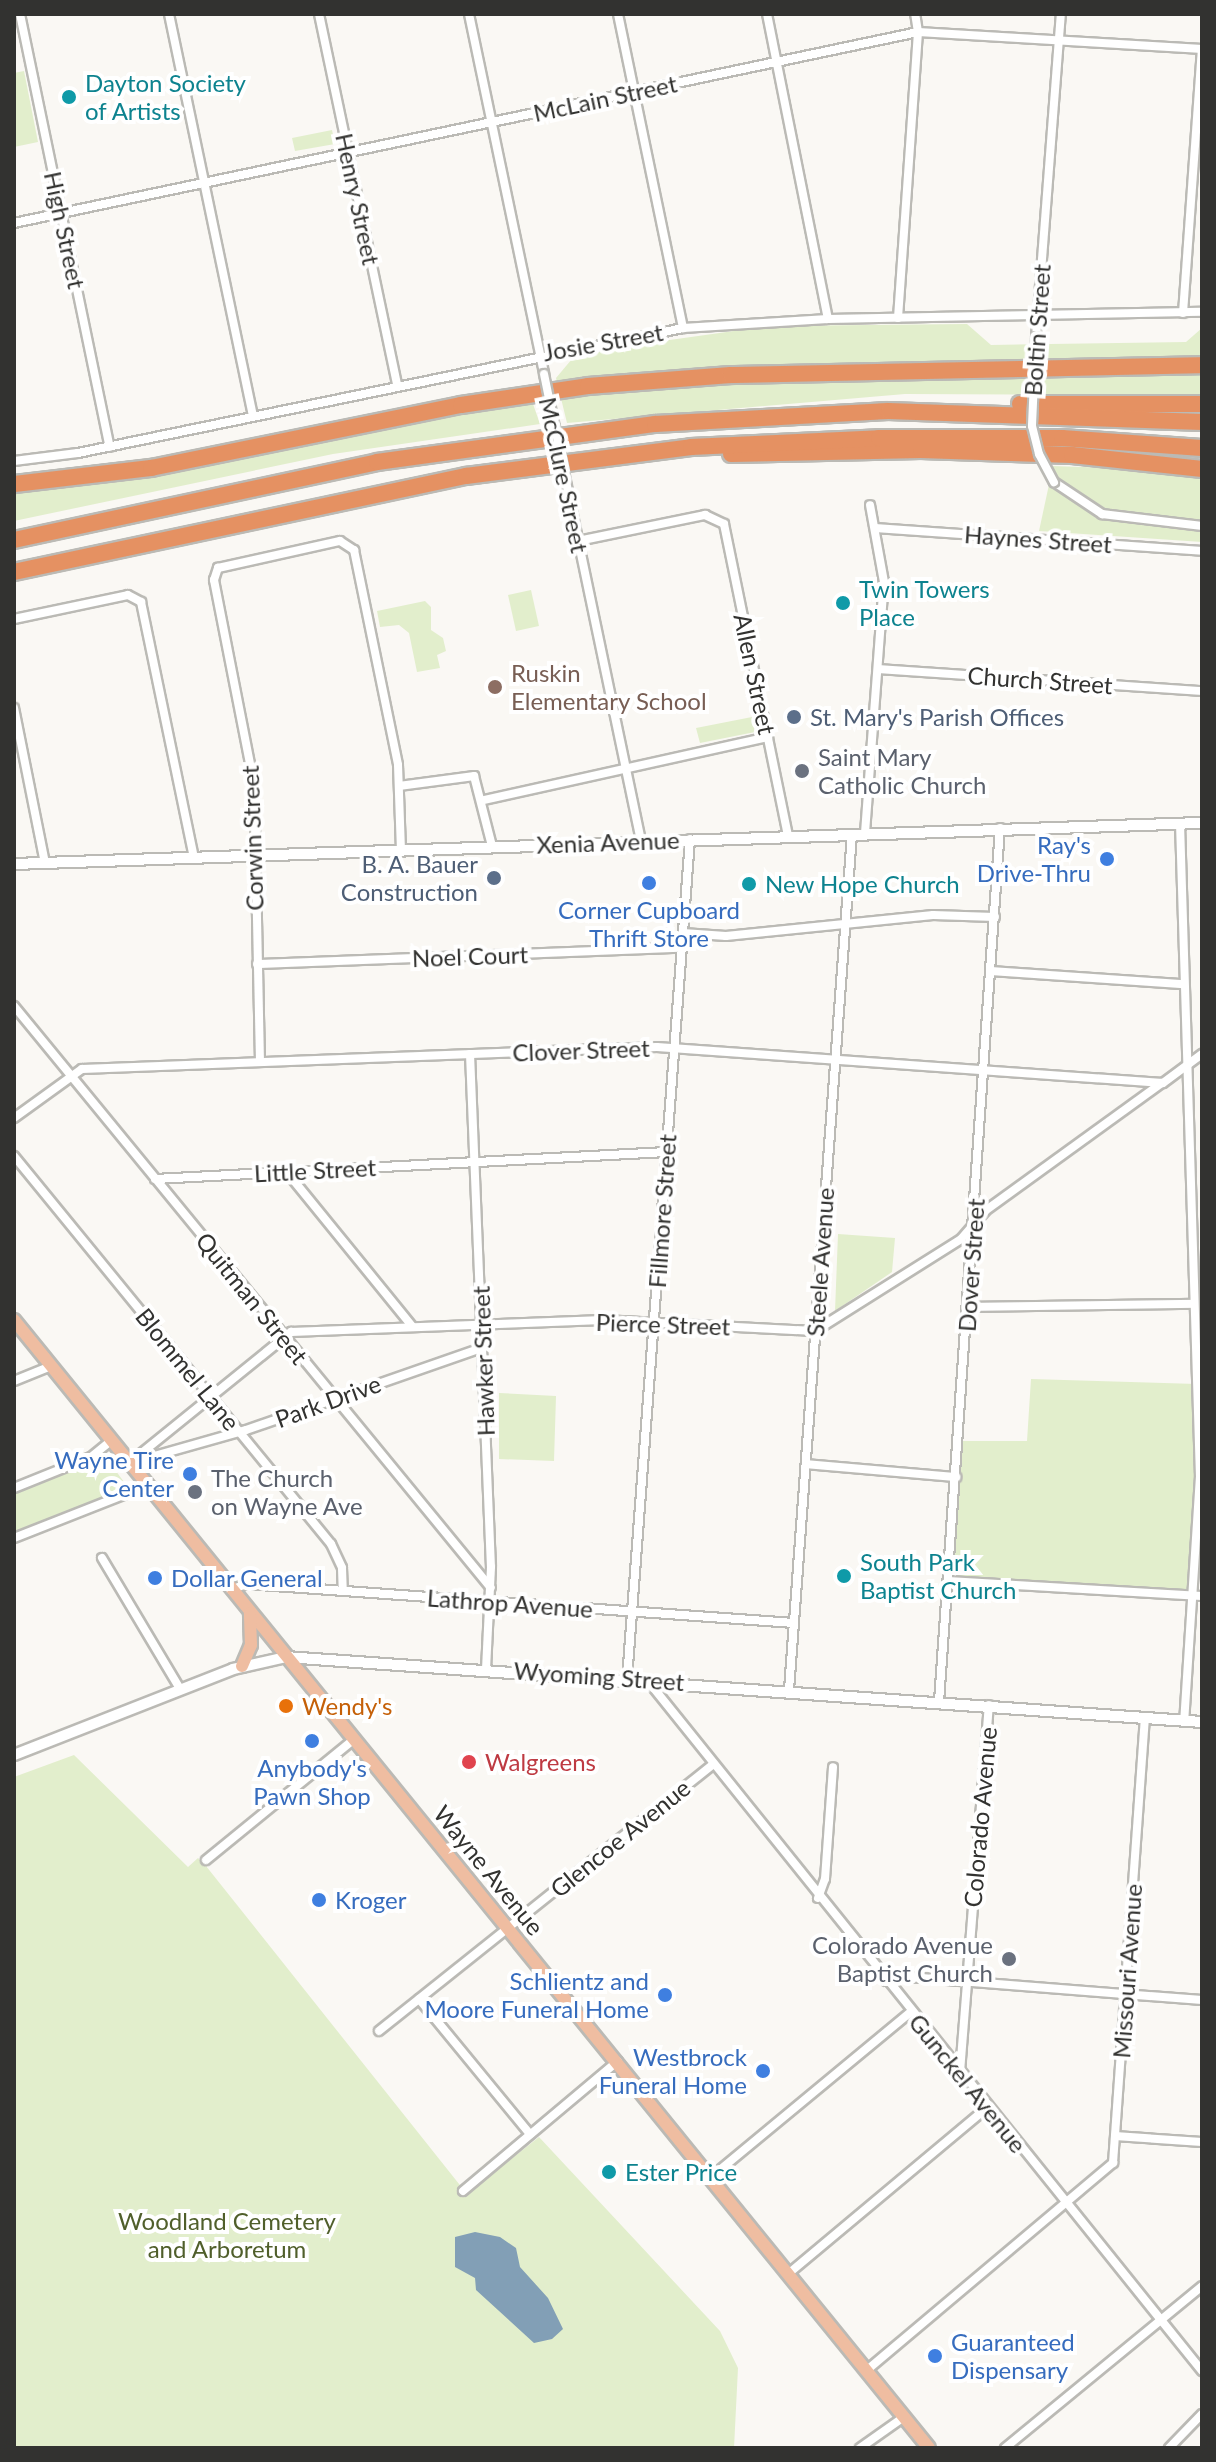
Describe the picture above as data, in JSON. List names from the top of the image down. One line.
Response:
{"streets":{"main road":["Wayne Avenue"],"street":["McLain Street","Henry Street","High Street","Boltin Street","Josie Street","McClure Street","Haynes Street","Allen Street","Church Street","Corwin Street","Xenia Avenue","Noel Court","Clover Street","Little Street","Fillmore Street","Steele Avenue","Dover Street","Quitman Street","Pierce Street","Hawker Street","Blommel Lane","Park Drive","Lathrop Avenue","Wyoming Street","Colorado Avenue","Glencoe Avenue","Missouri Avenue","Gunckel Avenue"]},"crossings":[["McLain Street","Henry Street"],["McLain Street","High Street"],["McLain Street","Boltin Street"],["McLain Street","McClure Street"],["Henry Street","Josie Street"],["High Street","Josie Street"],["Boltin Street","Josie Street"],["Josie Street","McClure Street"],["McClure Street","Allen Street"],["McClure Street","Xenia Avenue"],["Allen Street","Xenia Avenue"],["Corwin Street","Xenia Avenue"],["Corwin Street","Noel Court"],["Corwin Street","Clover Street"],["Xenia Avenue","Fillmore Street"],["Xenia Avenue","Steele Avenue"],["Xenia Avenue","Dover Street"],["Noel Court","Fillmore Street"],["Clover Street","Fillmore Street"],["Clover Street","Steele Avenue"],["Clover Street","Dover Street"],["Clover Street","Quitman Street"],["Clover Street","Hawker Street"],["Little Street","Fillmore Street"],["Little Street","Quitman Street"],["Little Street","Hawker Street"],["Fillmore Street","Pierce Street"],["Fillmore Street","Lathrop Avenue"],["Fillmore Street","Wyoming Street"],["Steele Avenue","Pierce Street"],["Steele Avenue","Lathrop Avenue"],["Steele Avenue","Wyoming Street"],["Dover Street","Wyoming Street"],["Quitman Street","Pierce Street"],["Quitman Street","Hawker Street"],["Quitman Street","Park Drive"],["Pierce Street","Hawker Street"],["Hawker Street","Park Drive"],["Hawker Street","Lathrop Avenue"],["Hawker Street","Wyoming Street"],["Blommel Lane","Park Drive"],["Blommel Lane","Lathrop Avenue"],["Park Drive","Wayne Avenue"],["Lathrop Avenue","Wayne Avenue"],["Wyoming Street","Colorado Avenue"],["Wyoming Street","Wayne Avenue"],["Wyoming Street","Missouri Avenue"],["Wyoming Street","Gunckel Avenue"],["Colorado Avenue","Gunckel Avenue"],["Glencoe Avenue","Wayne Avenue"],["Glencoe Avenue","Gunckel Avenue"],["Wayne Avenue","Missouri Avenue"],["Missouri Avenue","Gunckel Avenue"]],"parks":["Woodland Cemetery and Arboretum"],"places":["Dayton Society of Artists","Twin Towers Place","Ruskin Elementary School","St. Mary's Parish Offices","Saint Mary Catholic Church","Ray's Drive-Thru","B. A. Bauer Construction","Corner Cupboard Thrift Store","New Hope Church","Wayne Tire Center","The Church on Wayne Ave","South Park Baptist Church","Dollar General","Wendy's","Anybody's Pawn Shop","Walgreens","Kroger","Colorado Avenue Baptist Church","Schlientz and Moore Funeral Home","Westbrock Funeral Home","Ester Price","Guaranteed Dispensary"]}
